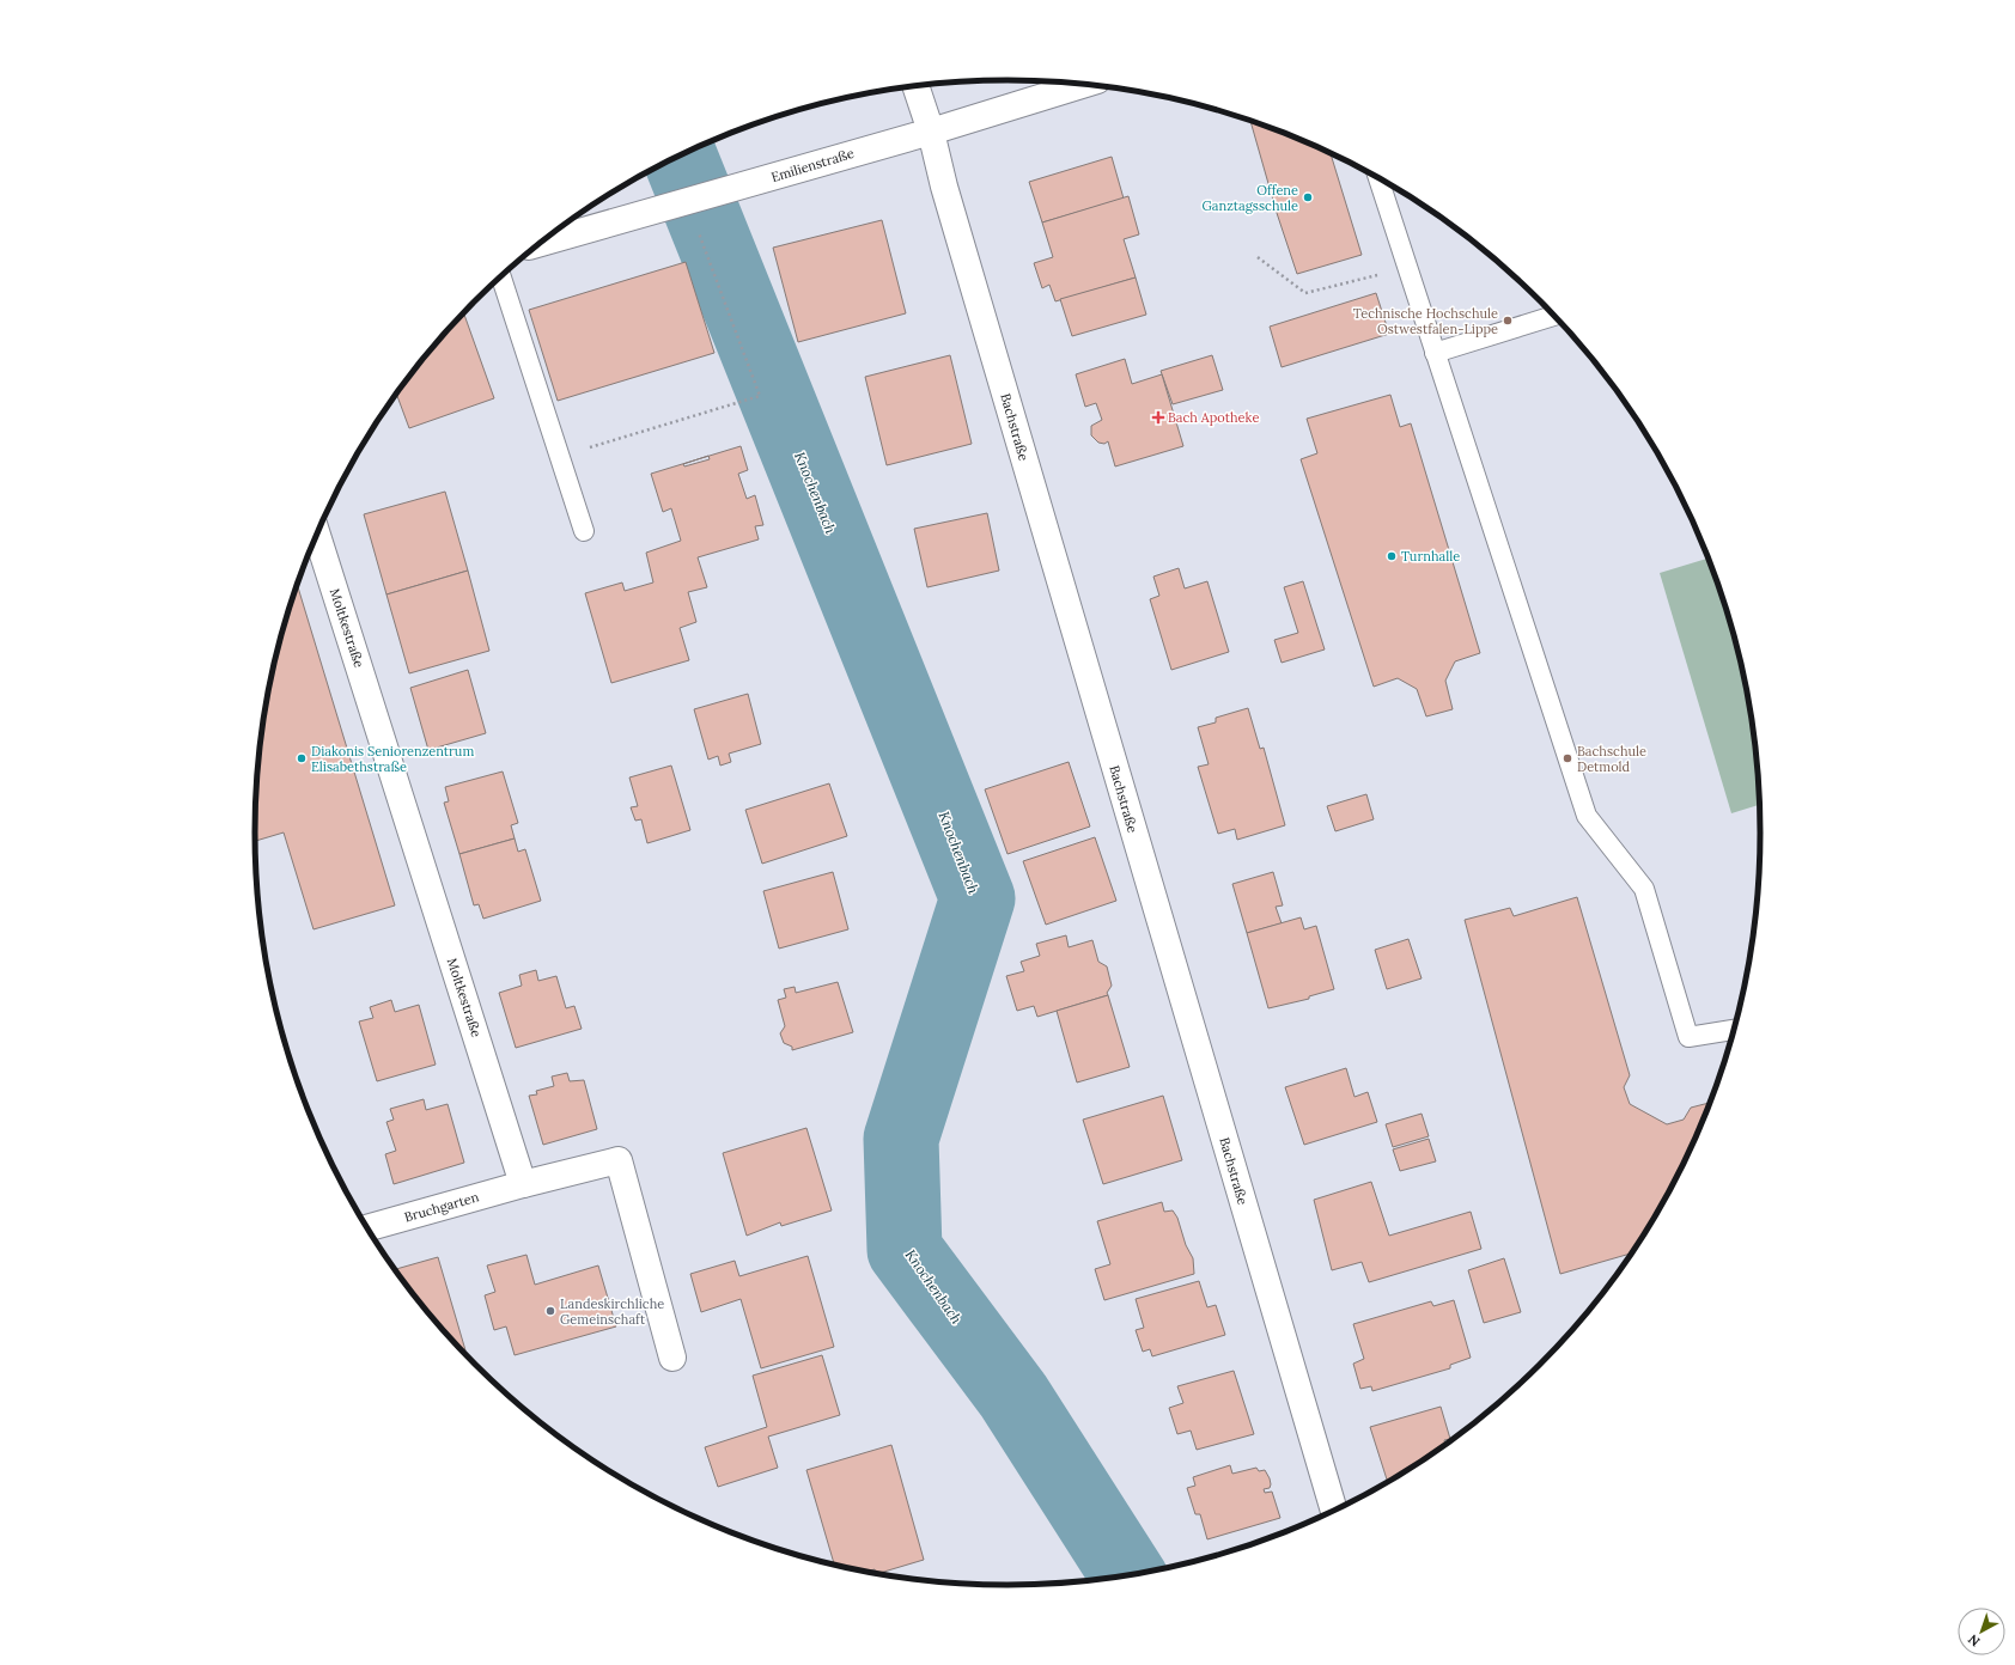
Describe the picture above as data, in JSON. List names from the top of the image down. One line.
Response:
{"streets":{"street":["Emilienstraße","Bachstraße","Moltkestraße","Bruchgarten"]},"crossings":[["Emilienstraße","Bachstraße"],["Moltkestraße","Bruchgarten"]],"water":["Knochenbach"],"places":{"other":["Offene Ganztagsschule","Technische Hochschule Ostwestfalen-Lippe","Turnhalle","Diakonis Seniorenzentrum Elisabethstraße","Bachschule Detmold","Landeskirchliche Gemeinschaft"],"health":["Bach Apotheke"]},"north":"bottom left"}
